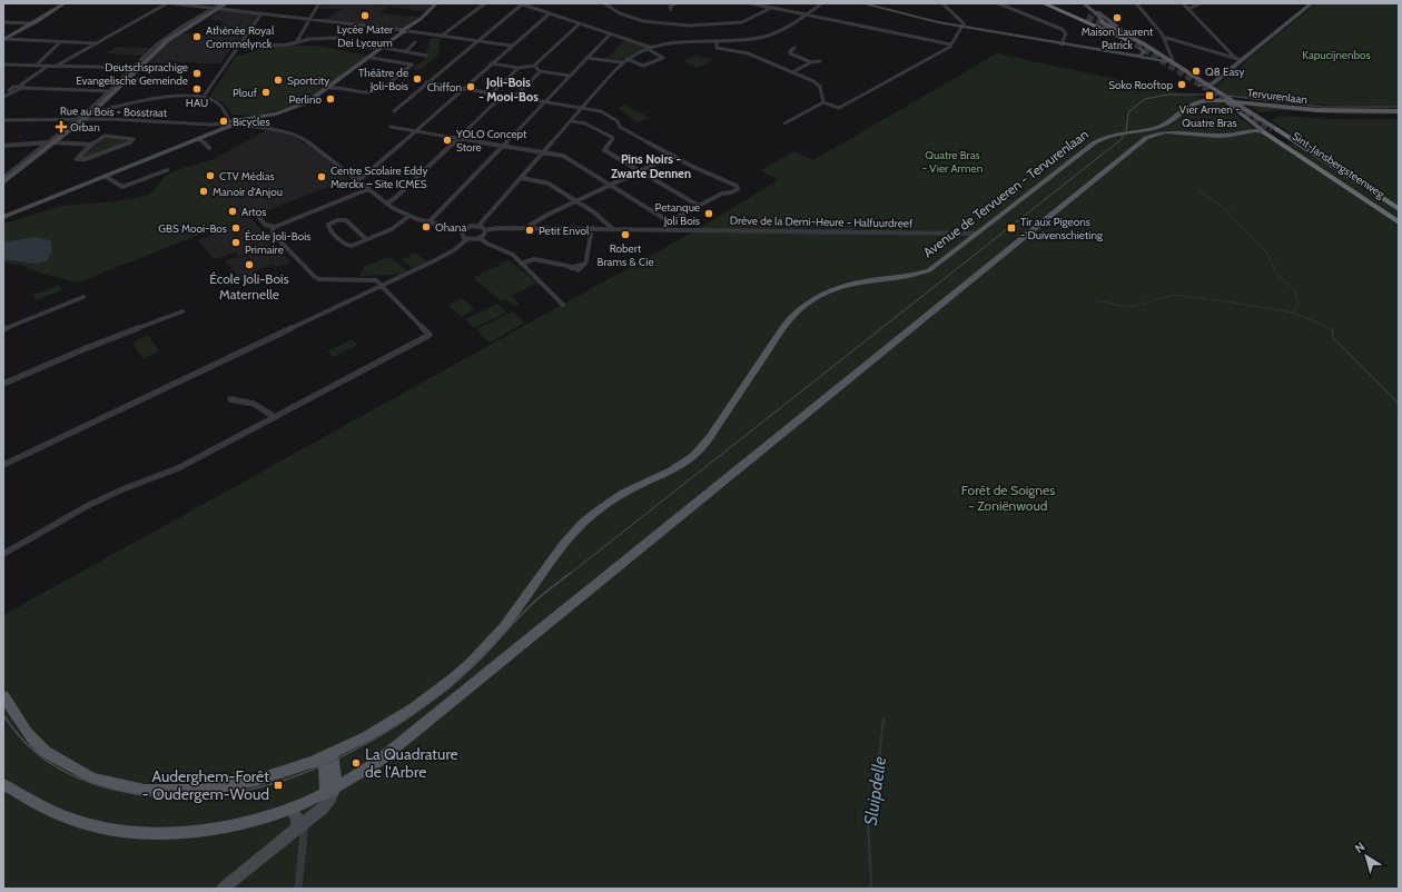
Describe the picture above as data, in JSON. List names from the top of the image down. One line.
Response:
{"streets":{"highway":["Sint-Jansbergsteenweg"],"main road":["Tervurenlaan","Avenue de Tervueren - Tervurenlaan"],"street":["Rue au Bois - Bosstraat","Drève de la Demi-Heure - Halfuurdreef"]},"crossings":[["Avenue de Tervueren - Tervurenlaan","Drève de la Demi-Heure - Halfuurdreef"]],"districts":["Joli-Bois - Mooi-Bos","Pins Noirs - Zwarte Dennen"],"water":["Sluipdelle"],"parks":["Kapucijnenbos","Quatre Bras - Vier Armen","Forêt de Soignes - Zoniënwoud"],"places":{"other":["Lycée Mater Dei Lyceum","Maison Laurent Patrick","Athénée Royal Crommelynck","Q8 Easy","Deutschsprachige Evangelische Gemeinde","Théâtre de Joli-Bois","Sportcity","Soko Rooftop","Chiffon","HAU","Plouf","Perlino","Bicycles","YOLO Concept Store","CTV Médias","Centre Scolaire Eddy Merckx – Site ICMES","Manoir d'Anjou","Artos","Petanque Joli Bois","Ohana","GBS Mooi-Bos","Petit Envol","Robert Brams & Cie","École Joli-Bois Primaire","École Joli-Bois Maternelle","La Quadrature de l'Arbre"],"transit":["Vier Armen - Quatre Bras","Tir aux Pigeons - Duivenschieting","Auderghem-Forêt - Oudergem-Woud"],"health":["Orban"]},"north":"top left"}
